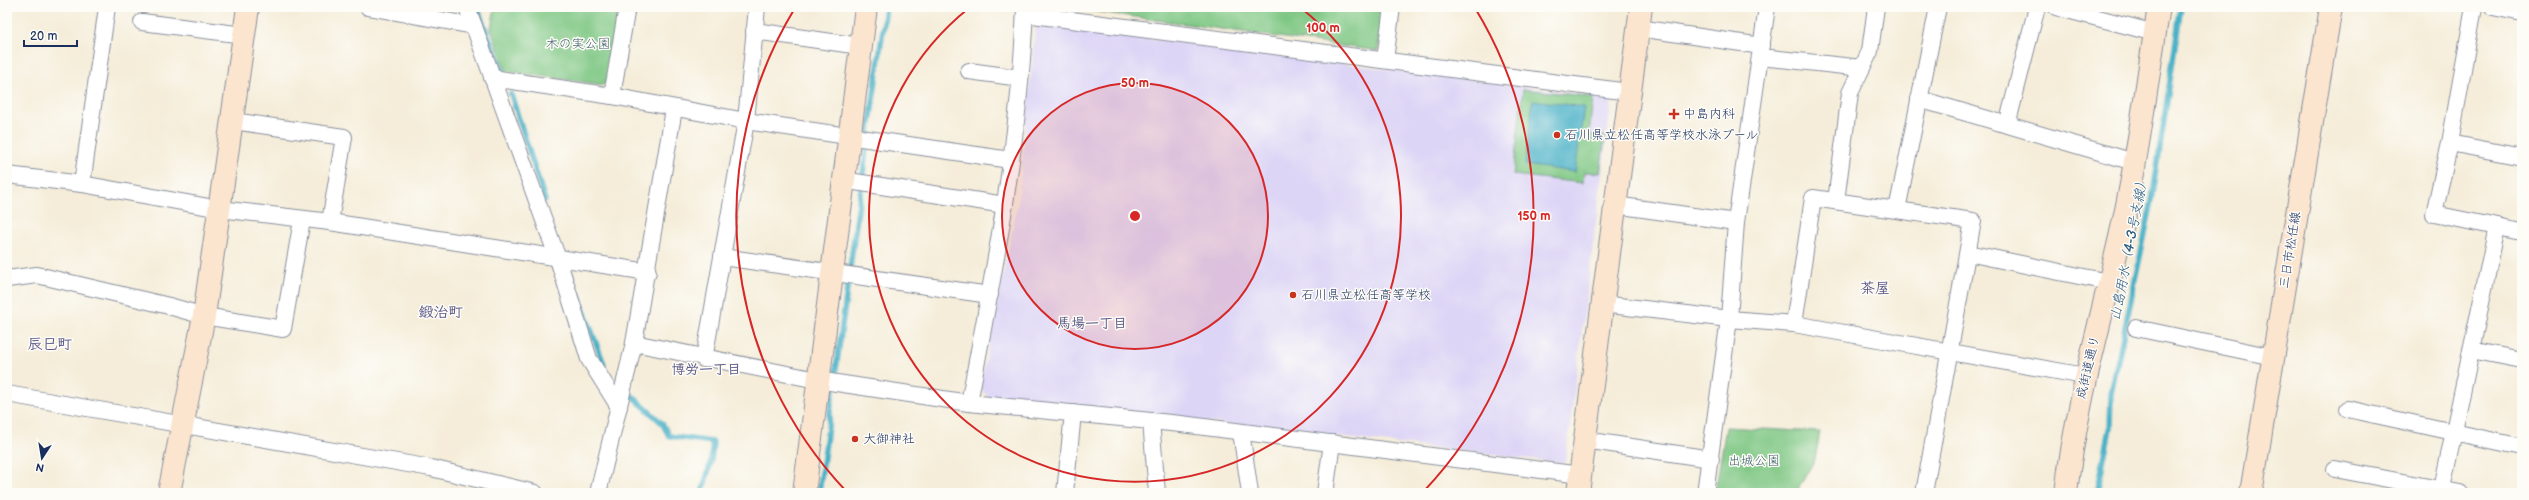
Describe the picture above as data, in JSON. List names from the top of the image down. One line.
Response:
{"streets":{"street":["三日市松任線","成街道通り"]},"districts":["茶屋","鍛治町","馬場一丁目","辰巳町","博労一丁目"],"water":["山島用水（4-3号支線）"],"parks":["木の実公園","出城公園"],"places":{"health":["中島内科"],"other":["石川県立松任高等学校水泳プール","石川県立松任高等学校","大御神社"]},"scale_bar":"20 m","north":"bottom","rings":["100 m","50 m","150 m"]}
